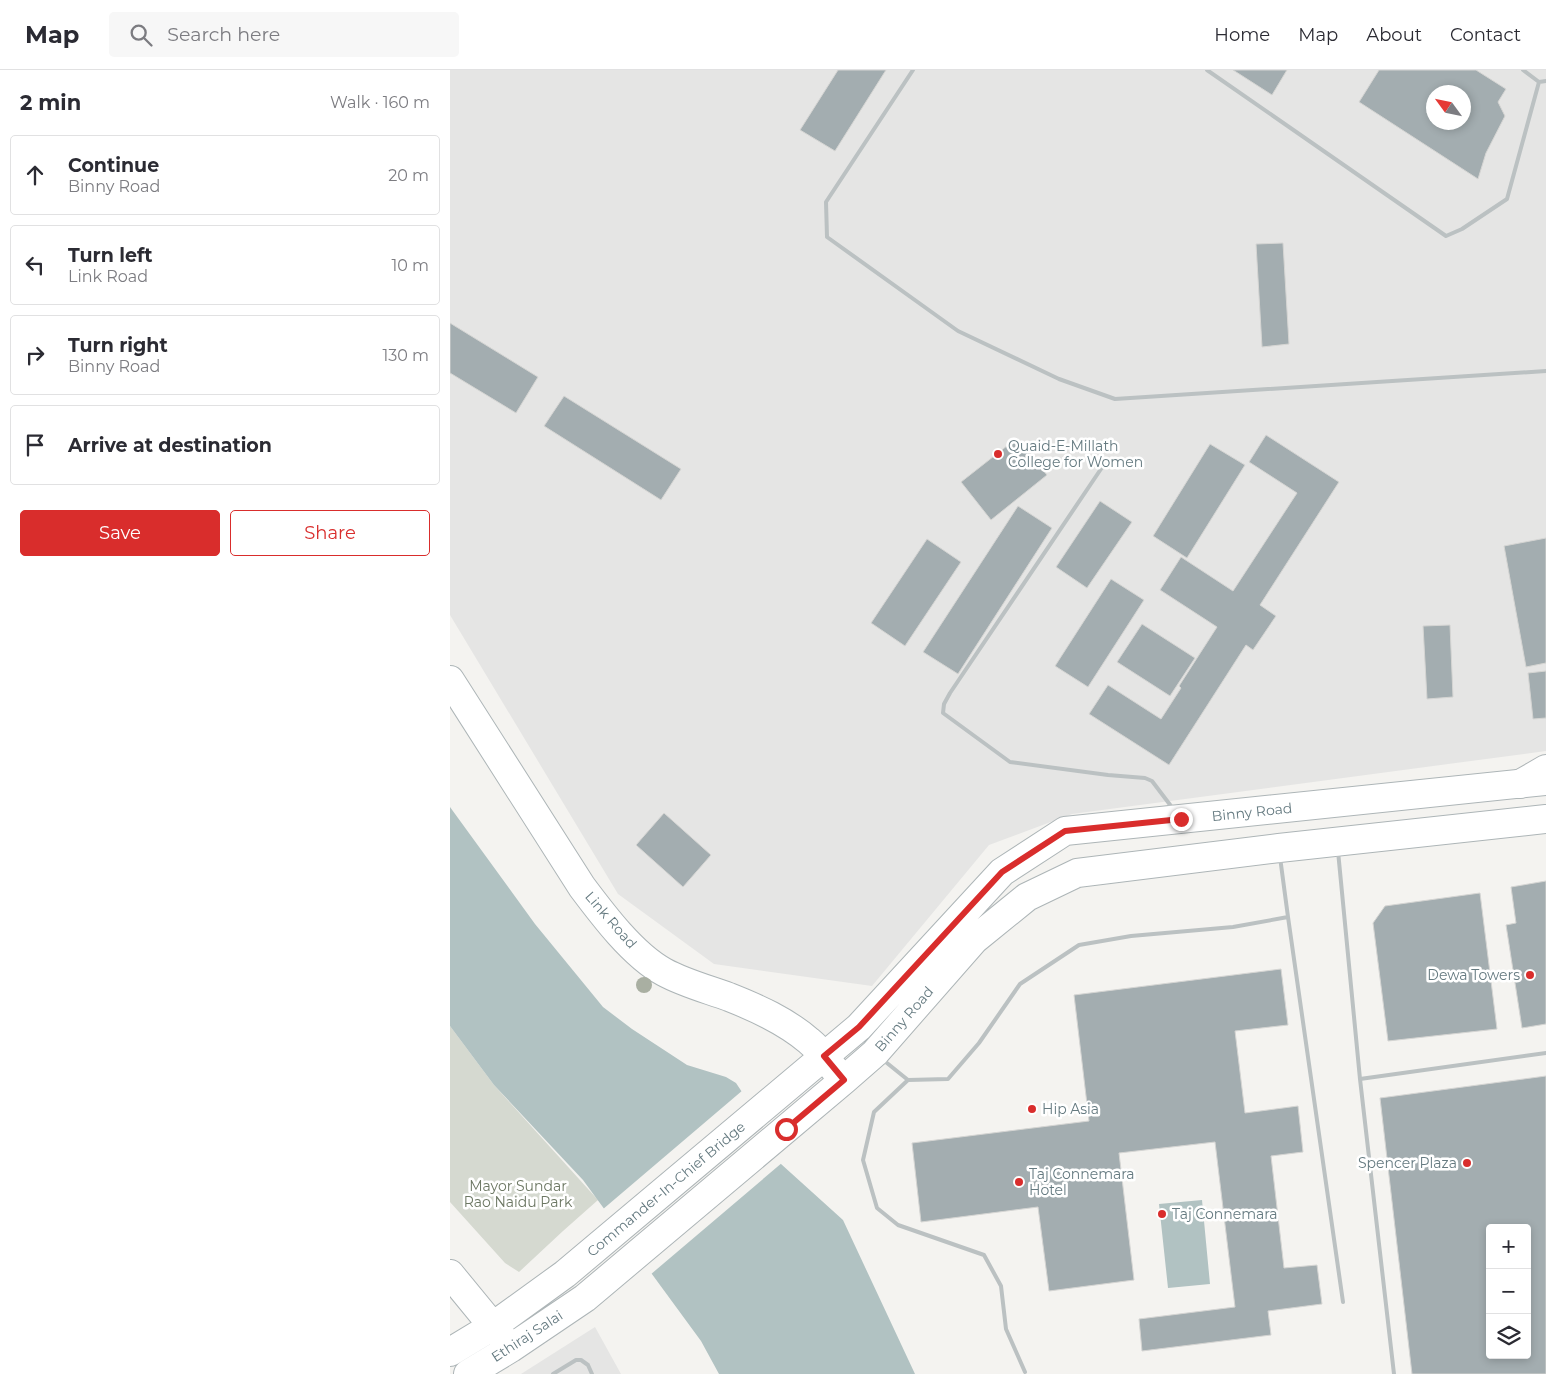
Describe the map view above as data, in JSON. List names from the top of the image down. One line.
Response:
{"streets":{"main road":["Binny Road","Link Road","Commander-In-Chief Bridge","Ethiraj Salai"]},"crossings":[["Binny Road","Link Road"],["Binny Road","Commander-In-Chief Bridge"],["Binny Road","Ethiraj Salai"]],"parks":["Mayor Sundar Rao Naidu Park"],"places":["Quaid-E-Millath College for Women","Dewa Towers","Hip Asia","Spencer Plaza","Taj Connemara Hotel","Taj Connemara"],"north":"top left","page":{"header":"Map","search":"Search here","nav":["Home","Map","About","Contact"],"heading":["2 min","Walk · 160 m"],"list":[["Continue","Binny Road","20 m"],["Turn left","Link Road","10 m"],["Turn right","Binny Road","130 m"],"Arrive at destination"],"buttons":["Save","Share"],"map_buttons":["+","−"]}}
